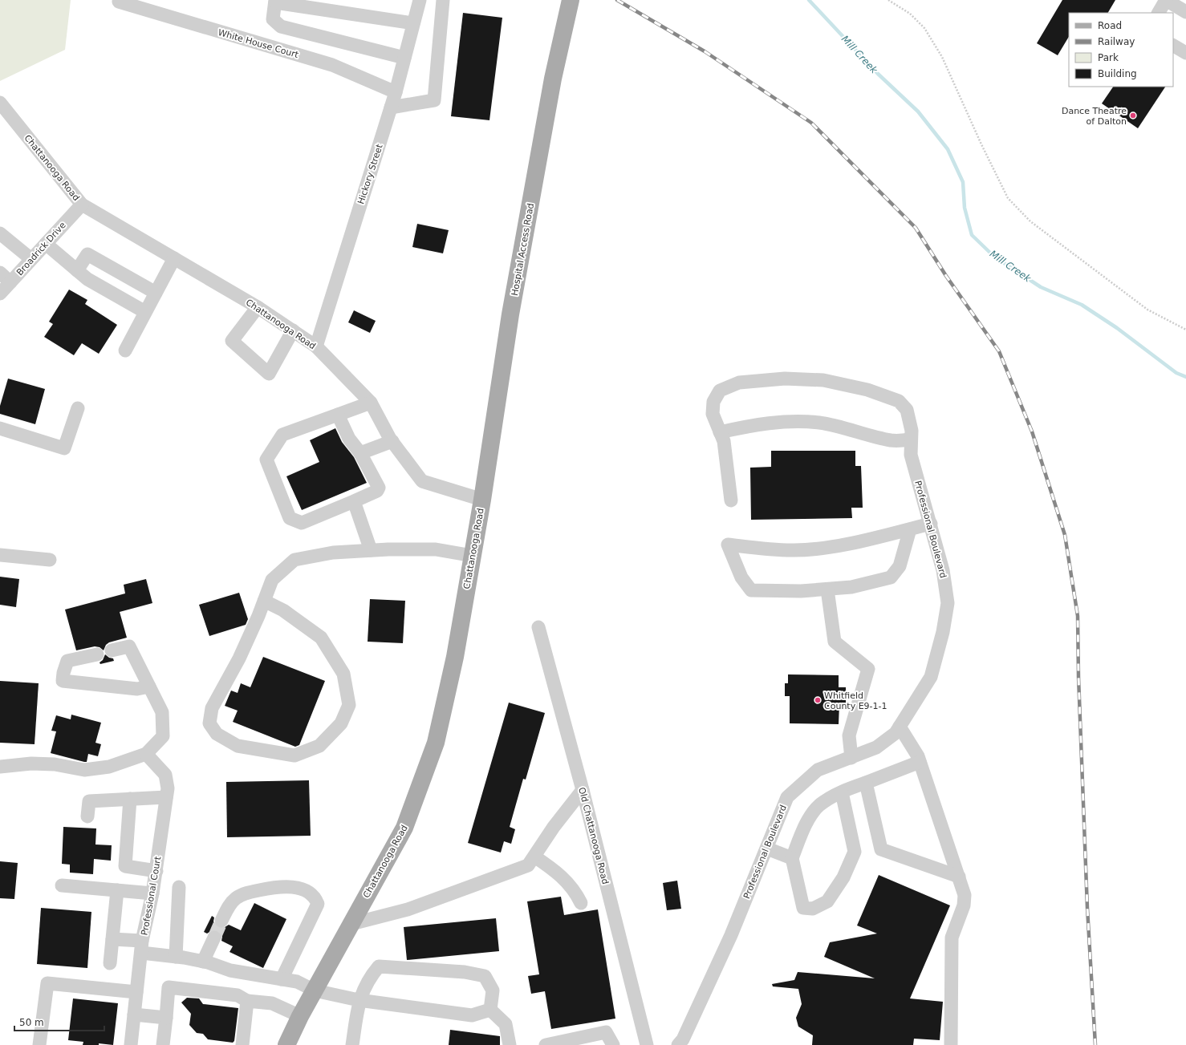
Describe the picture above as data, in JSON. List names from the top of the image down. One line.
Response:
{"streets":{"main road":["Chattanooga Road","Hospital Access Road"],"street":["White House Court","Hickory Street","Broadrick Drive","Professional Boulevard","Old Chattanooga Road","Professional Court"]},"crossings":[["White House Court","Hickory Street"],["Chattanooga Road","Hickory Street"],["Chattanooga Road","Broadrick Drive"],["Chattanooga Road","Hospital Access Road"]],"water":["Mill Creek"],"places":["Dance Theatre of Dalton","Whitfield County E9-1-1"],"legend":["Road","Railway","Park","Building"],"scale_bar":"50 m"}
